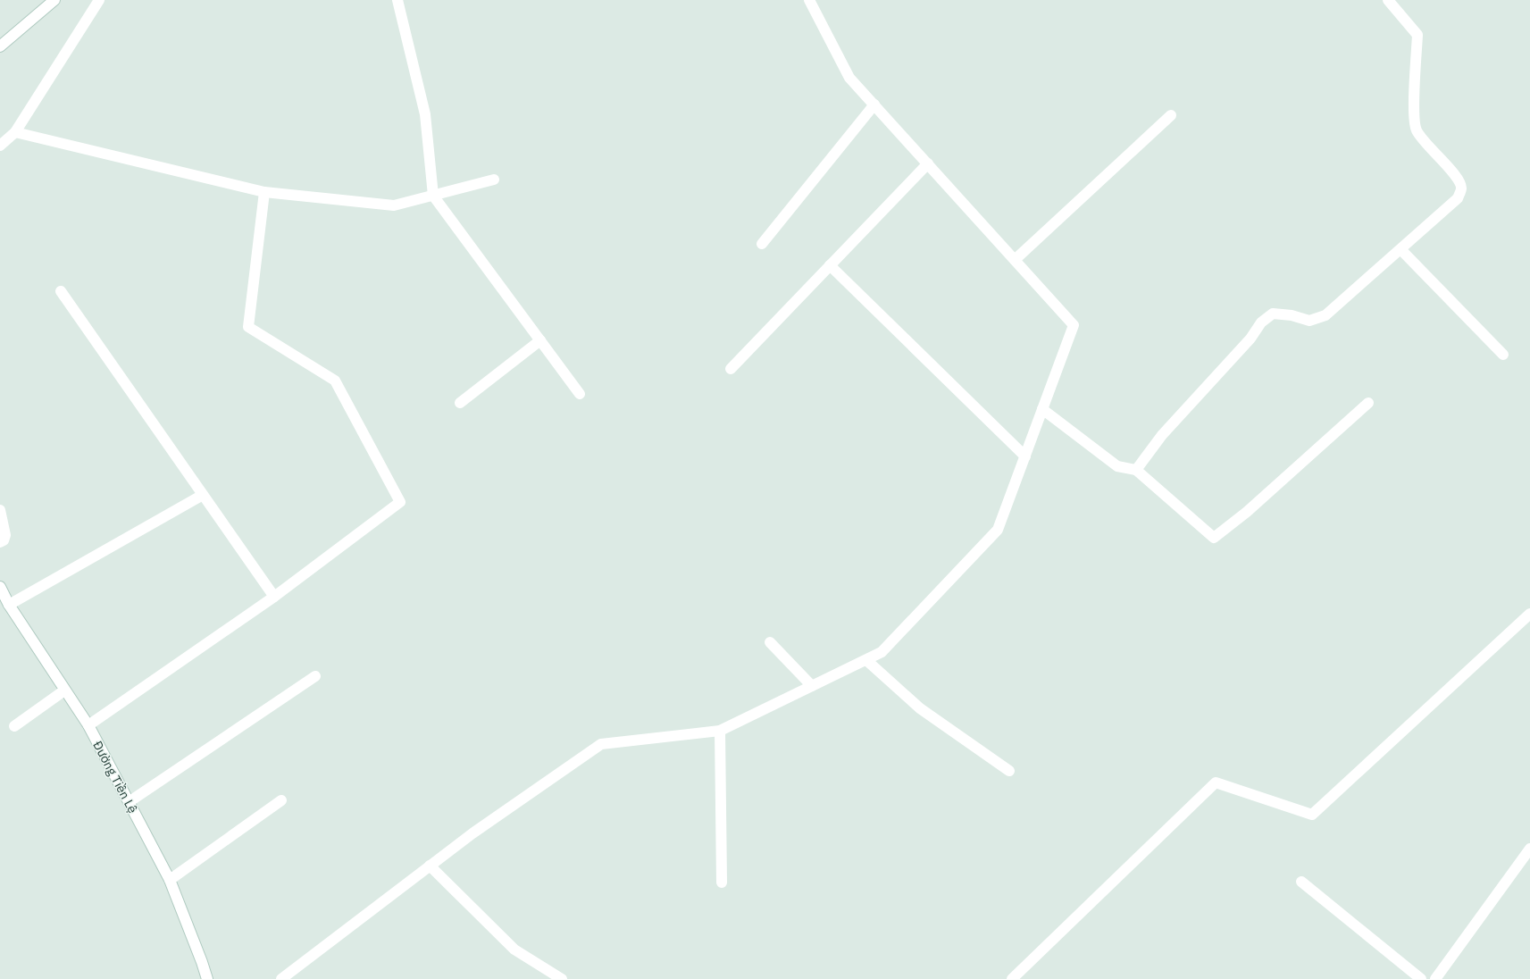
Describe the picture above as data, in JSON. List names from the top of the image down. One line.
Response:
{"streets":{"street":["Đường Tiền Lệ"]}}
